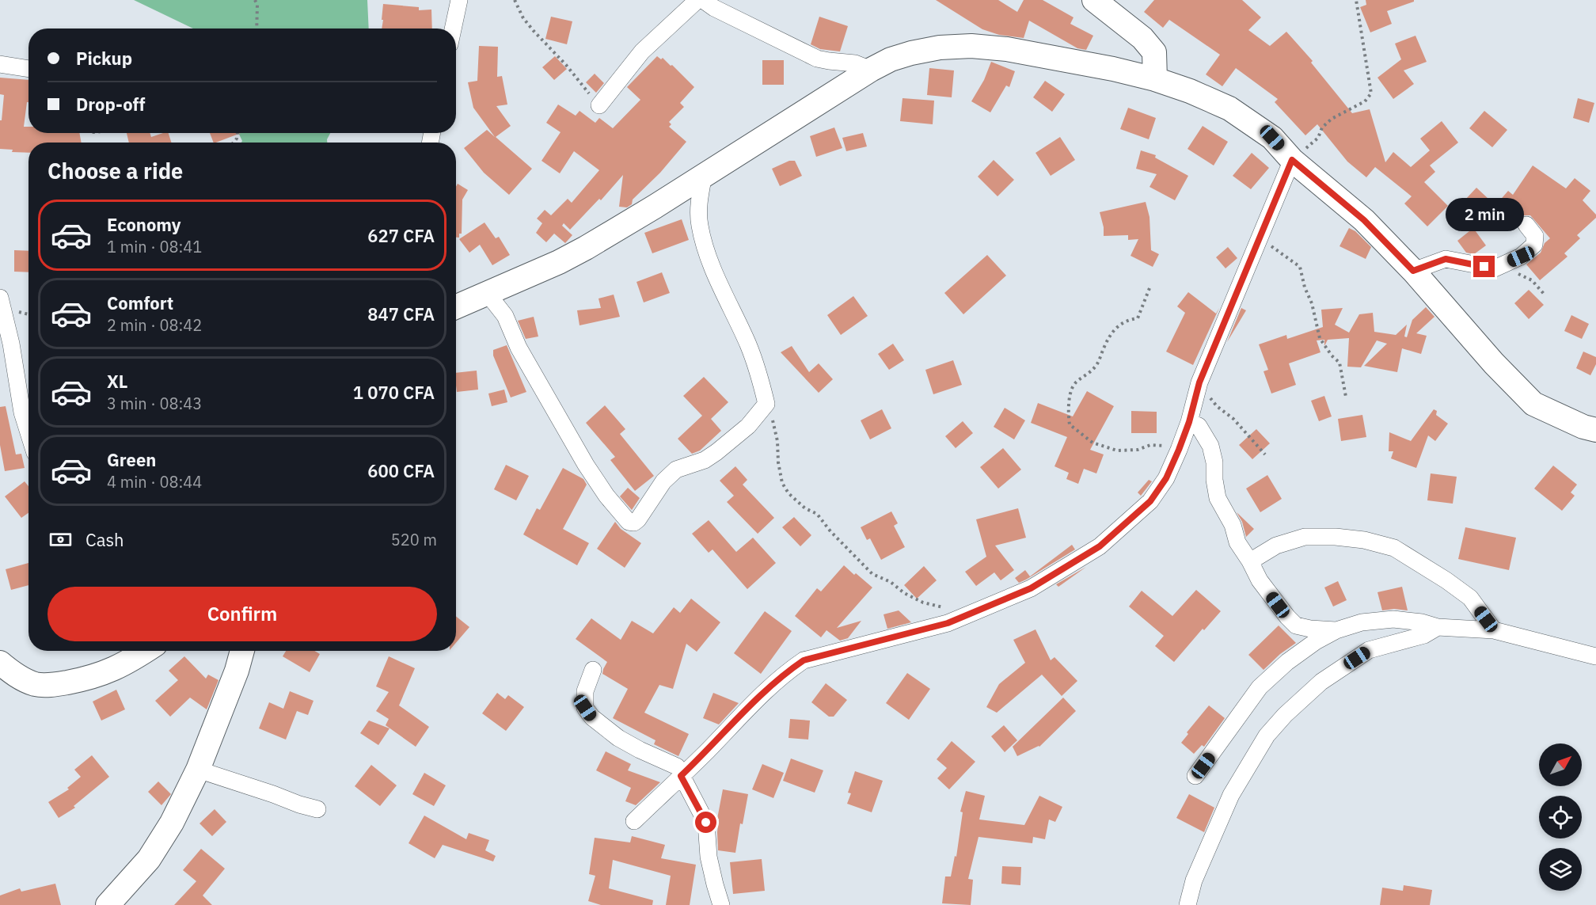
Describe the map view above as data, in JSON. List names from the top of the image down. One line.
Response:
{"north":"top right","page":{"banner":["Pickup","Drop-off"],"heading":"Choose a ride","bubble":"2 min","list":[{"name":"Economy","note":"1 min · 08:41","value":"627 CFA"},{"name":"Comfort","note":"2 min · 08:42","value":"847 CFA"},{"name":"XL","note":"3 min · 08:43","value":"1 070 CFA"},{"name":"Green","note":"4 min · 08:44","value":"600 CFA"}],"pay":["Cash","520 m"],"buttons":"Confirm"}}
